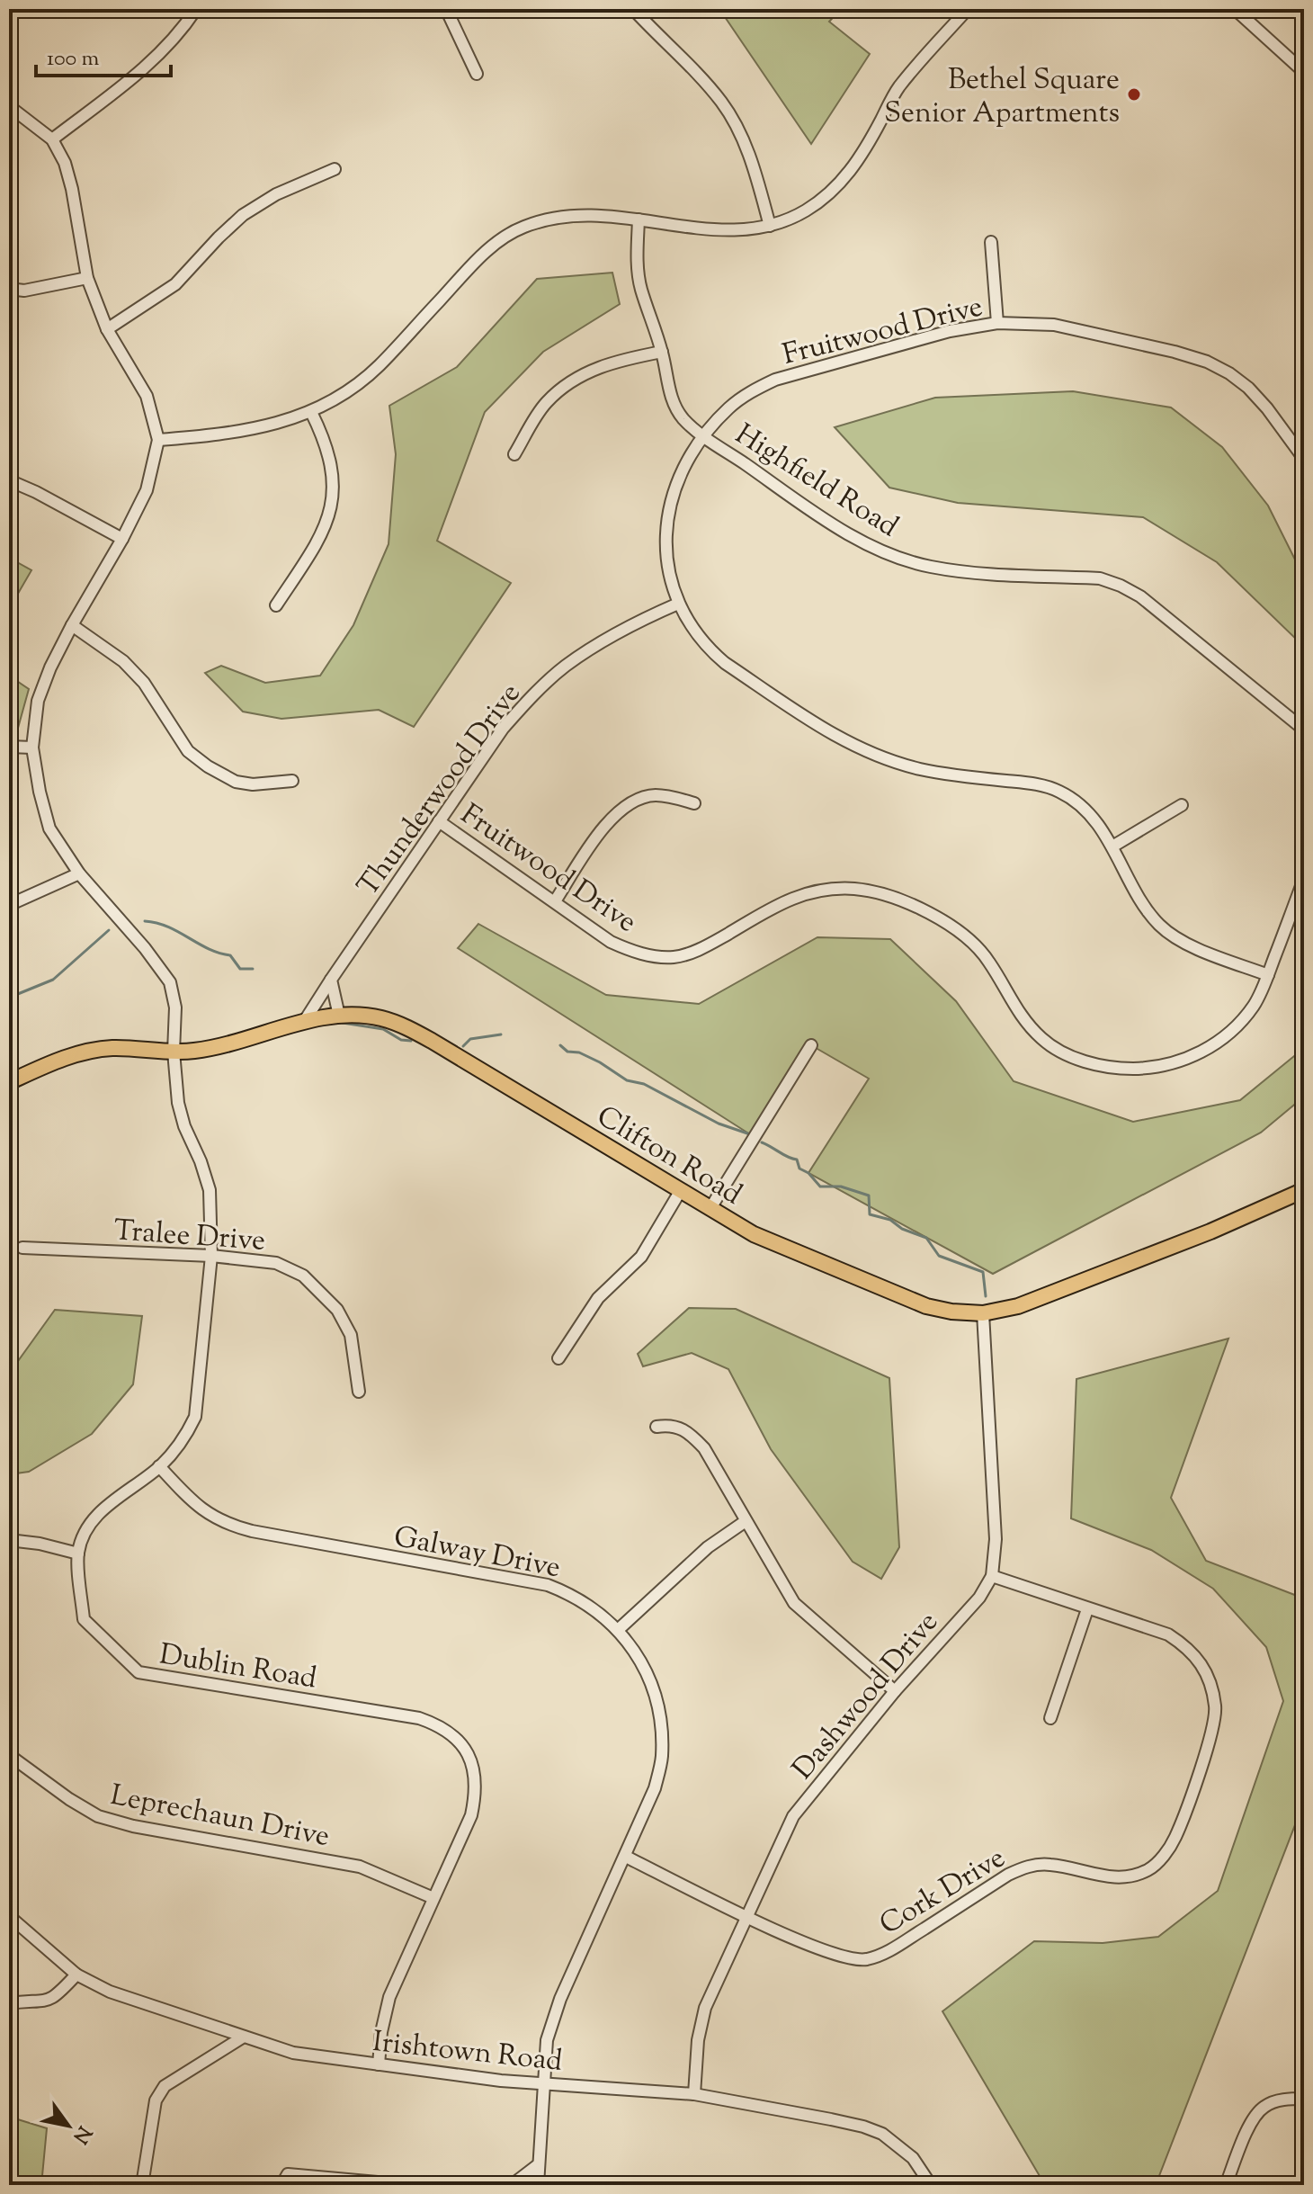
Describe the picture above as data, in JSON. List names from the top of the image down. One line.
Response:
{"streets":{"main road":["Clifton Road"],"street":["Fruitwood Drive","Highfield Road","Thunderwood Drive","Tralee Drive","Galway Drive","Dublin Road","Dashwood Drive","Leprechaun Drive","Cork Drive","Irishtown Road"]},"crossings":[["Fruitwood Drive","Highfield Road"],["Fruitwood Drive","Thunderwood Drive"],["Thunderwood Drive","Clifton Road"],["Clifton Road","Dublin Road"],["Clifton Road","Dashwood Drive"],["Tralee Drive","Dublin Road"],["Galway Drive","Dublin Road"],["Galway Drive","Cork Drive"],["Galway Drive","Irishtown Road"],["Dublin Road","Leprechaun Drive"],["Dublin Road","Irishtown Road"],["Dashwood Drive","Cork Drive"],["Dashwood Drive","Irishtown Road"]],"places":["Bethel Square Senior Apartments"],"scale_bar":"100 m","north":"bottom right"}
